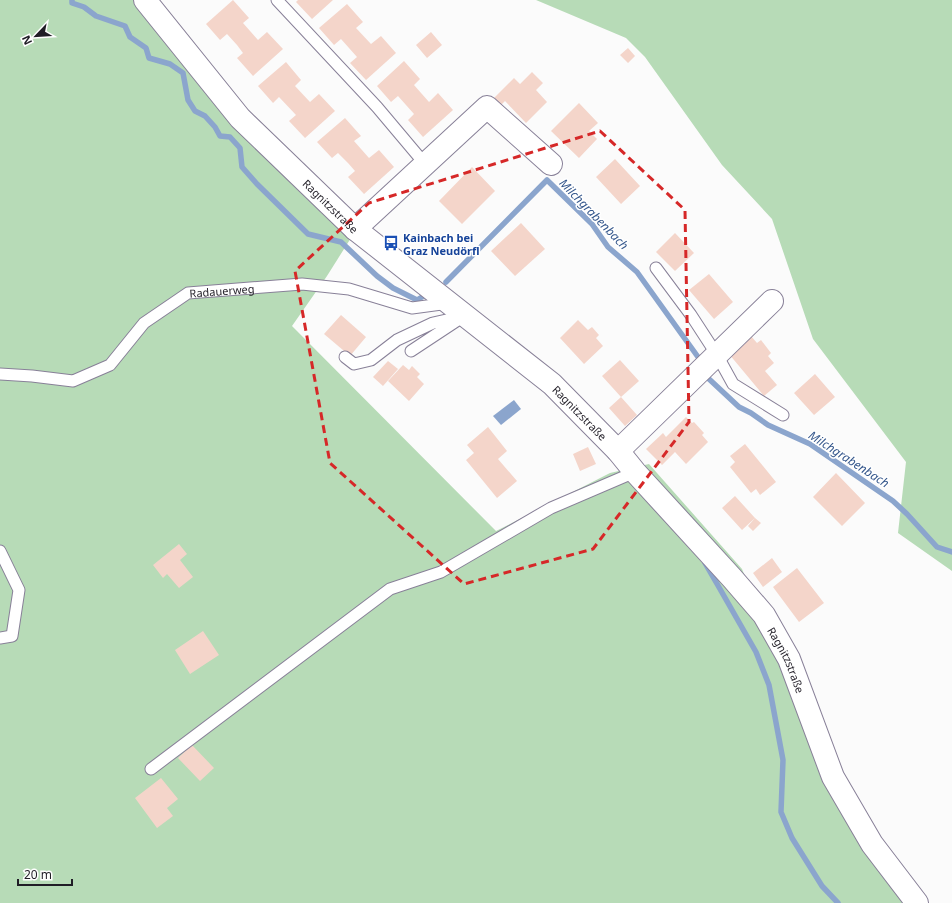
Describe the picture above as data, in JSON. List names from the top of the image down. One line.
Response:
{"streets":{"main road":["Ragnitzstraße"],"lane":["Radauerweg"]},"crossings":[["Ragnitzstraße","Radauerweg"]],"water":["Milchgrabenbach"],"places":{"bus stop":["Kainbach bei Graz Neudörfl"]},"scale_bar":"20 m","north":"bottom left"}
